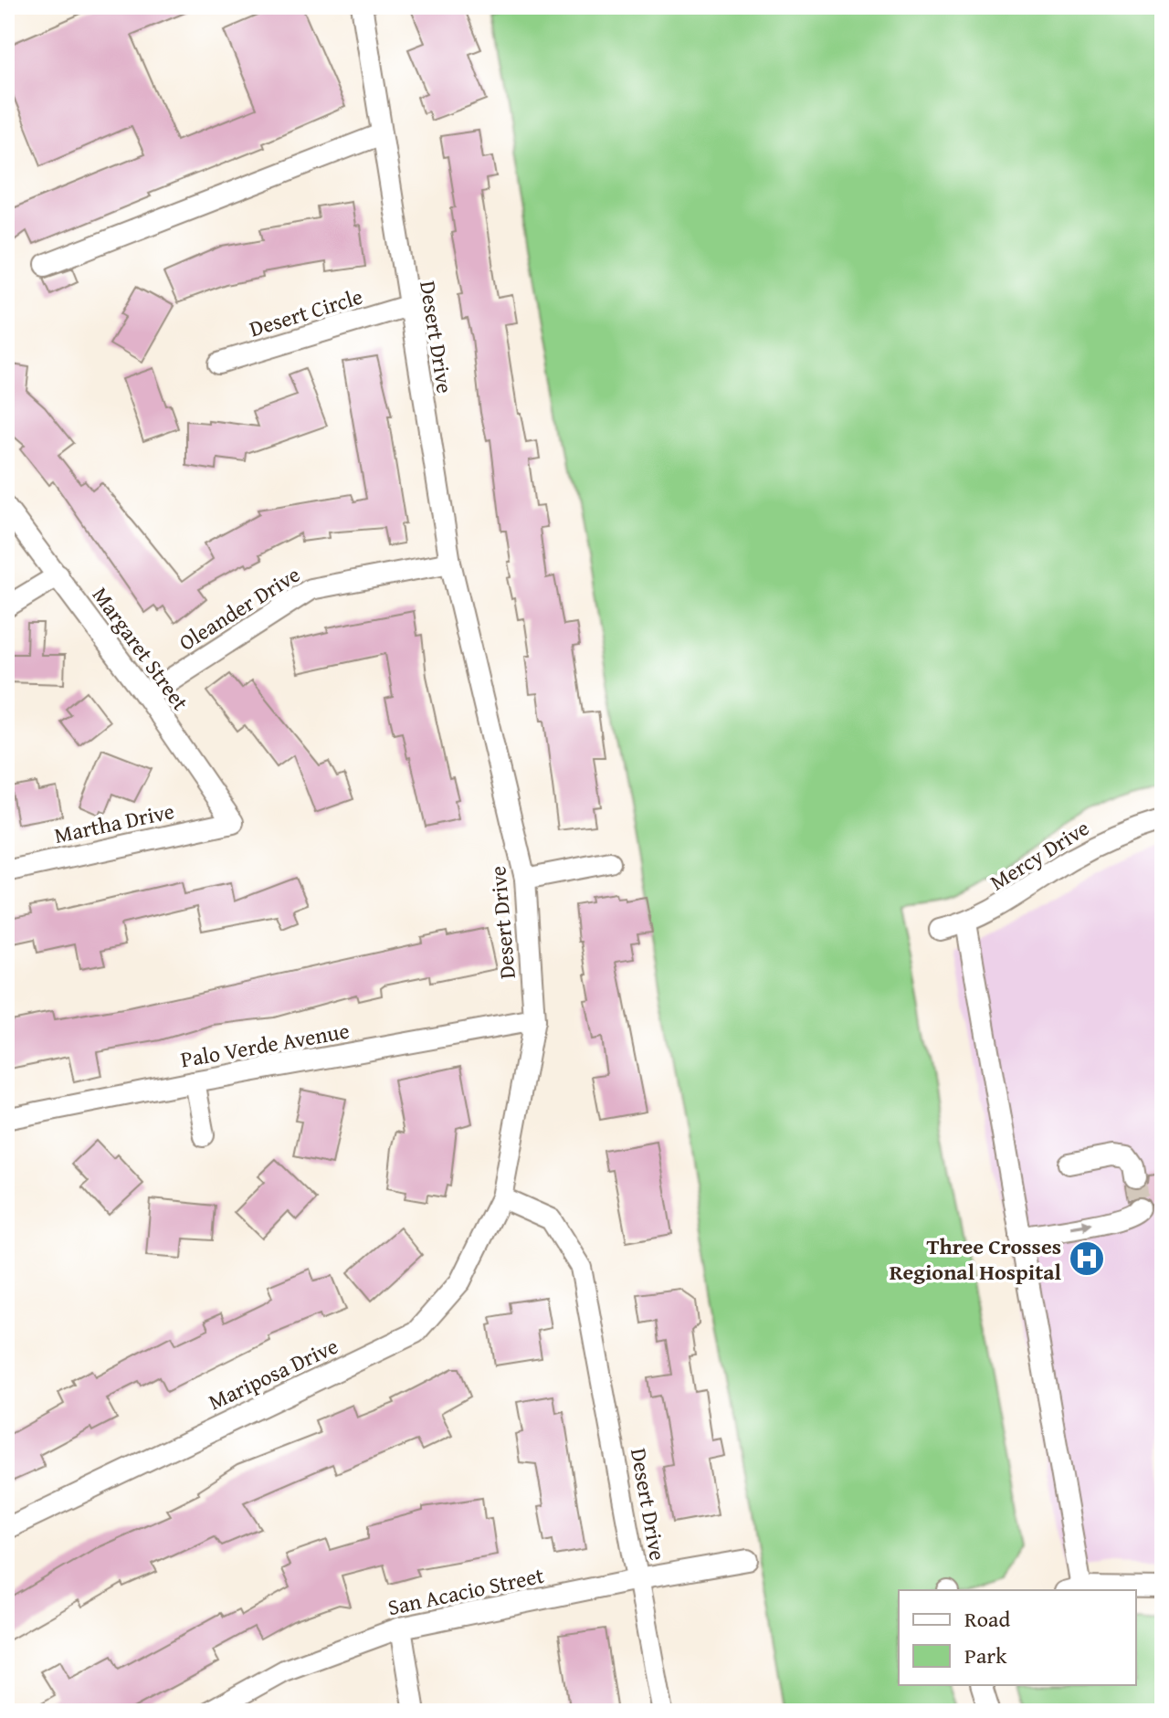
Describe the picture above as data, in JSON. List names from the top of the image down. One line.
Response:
{"streets":{"street":["Desert Circle","Desert Drive","Oleander Drive","Margaret Street","Martha Drive","Mercy Drive","Palo Verde Avenue","Mariposa Drive","San Acacio Street"]},"crossings":[["Desert Circle","Desert Drive"],["Desert Drive","Oleander Drive"],["Desert Drive","Palo Verde Avenue"],["Desert Drive","Mariposa Drive"],["Desert Drive","San Acacio Street"],["Oleander Drive","Margaret Street"],["Margaret Street","Martha Drive"]],"places":{"hospital":["Three Crosses Regional Hospital"]},"legend":["Road","Park"]}
